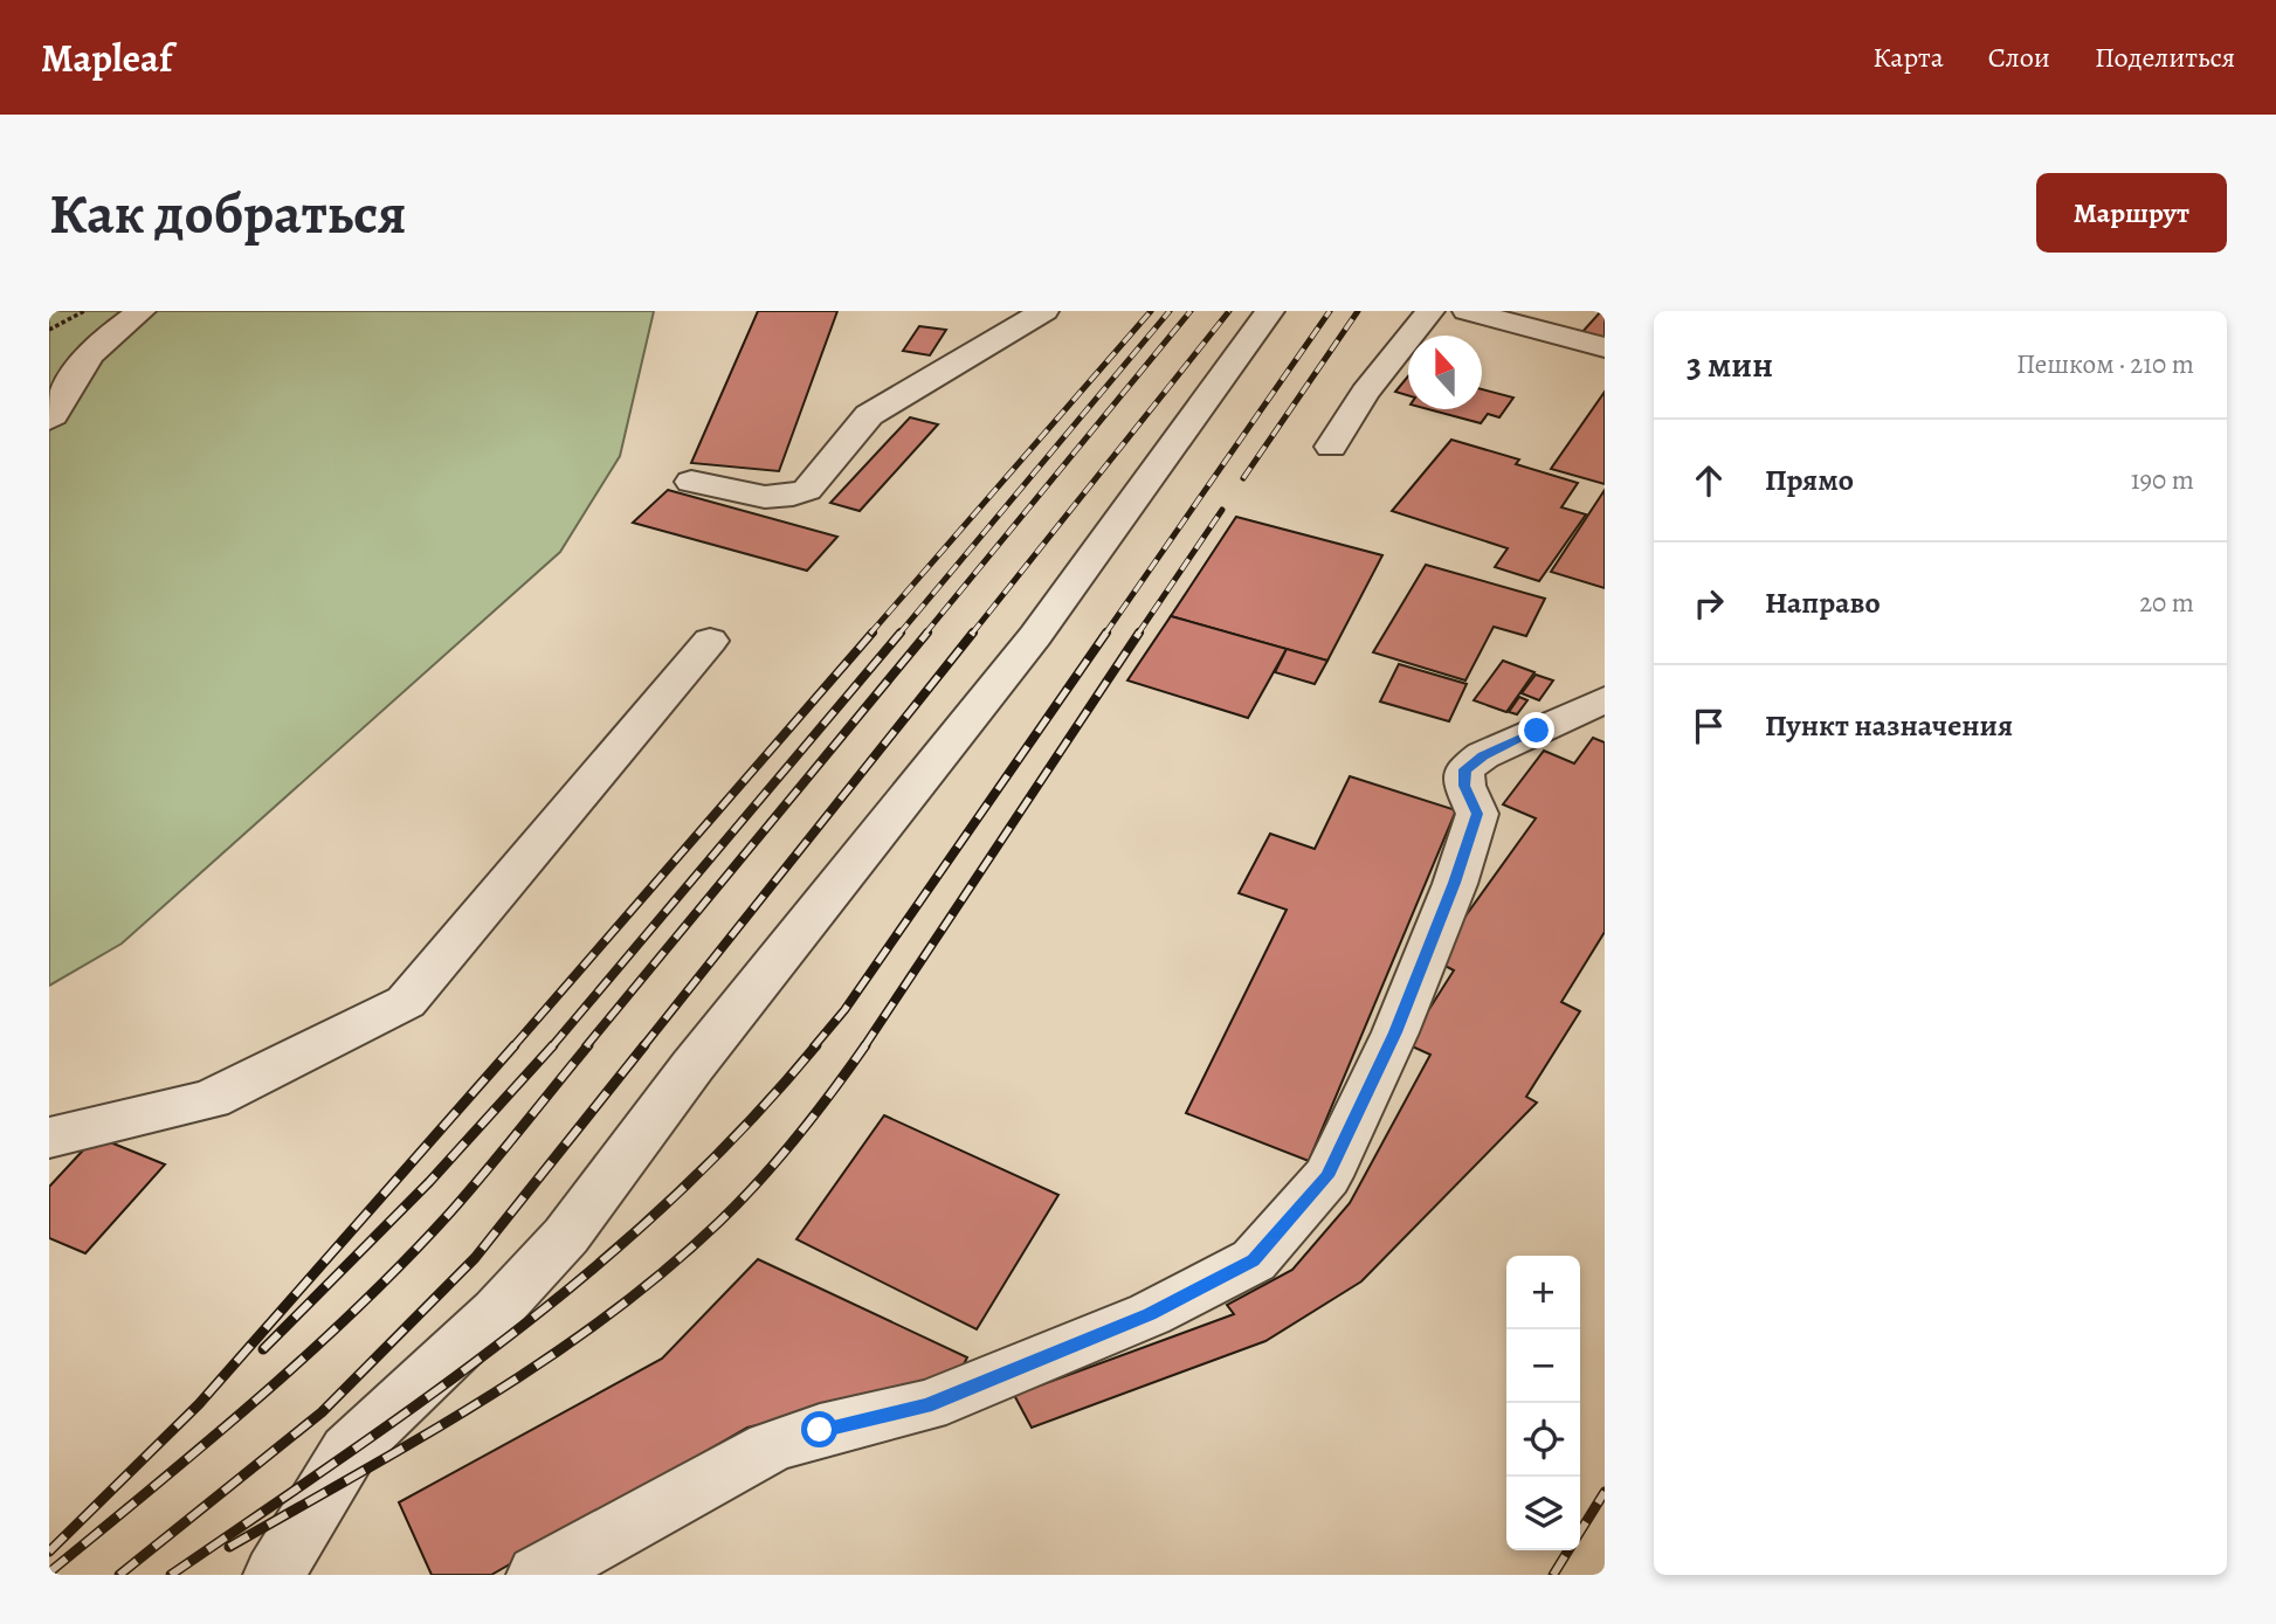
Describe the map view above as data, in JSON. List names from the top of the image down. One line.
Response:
{"north":"top","page":{"header":"Mapleaf","nav":["Карта","Слои","Поделиться"],"buttons":"Маршрут","title":"Как добраться","heading":["3 мин","Пешком · 210 m"],"list":[["Прямо","190 m"],["Направо","20 m"],"Пункт назначения"],"map_buttons":["+","−"]}}
